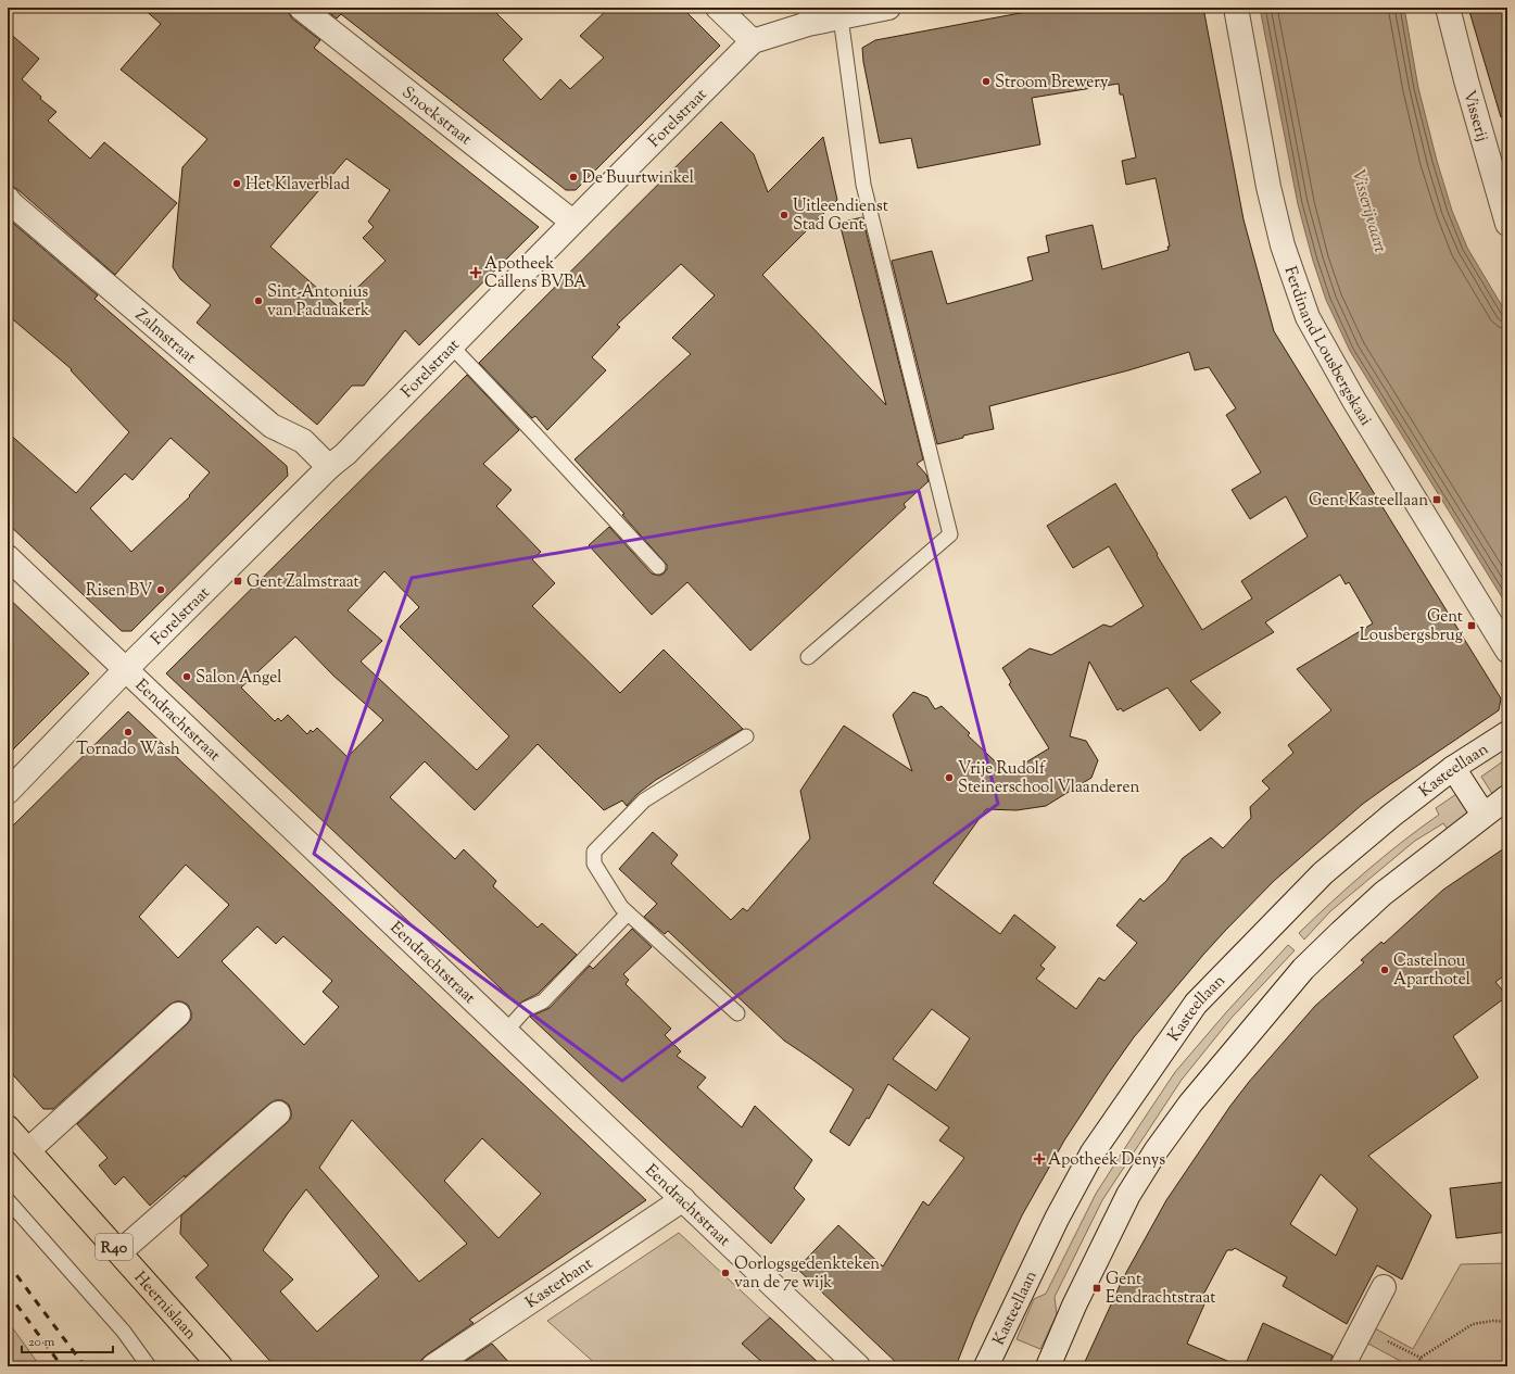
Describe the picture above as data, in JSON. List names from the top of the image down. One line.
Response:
{"streets":{"main road":["R40","Heernislaan"],"street":["Snoekstraat","Visserij","Forelstraat","Zalmstraat","Ferdinand Lousbergskaai","Eendrachtstraat","Kasteellaan","Kasterbant"]},"crossings":[["Snoekstraat","Forelstraat"],["Forelstraat","Zalmstraat"],["Forelstraat","Eendrachtstraat"],["Eendrachtstraat","Kasterbant"]],"water":["Visserijvaart"],"places":{"other":["Stroom Brewery","De Buurtwinkel","Het Klaverblad","Uitleendienst Stad Gent","Sint-Antonius van Paduakerk","Risen BV","Salon Angel","Tornado Wash","Vrije Rudolf Steinerschool Vlaanderen","Castelnou Aparthotel","Oorlogsgedenkteken van de 7e wijk"],"health":["Apotheek Callens BVBA","Apotheek Denys"],"transit":["Gent Kasteellaan","Gent Zalmstraat","Gent Lousbergsbrug","Gent Eendrachtstraat"]},"scale_bar":"20 m"}
